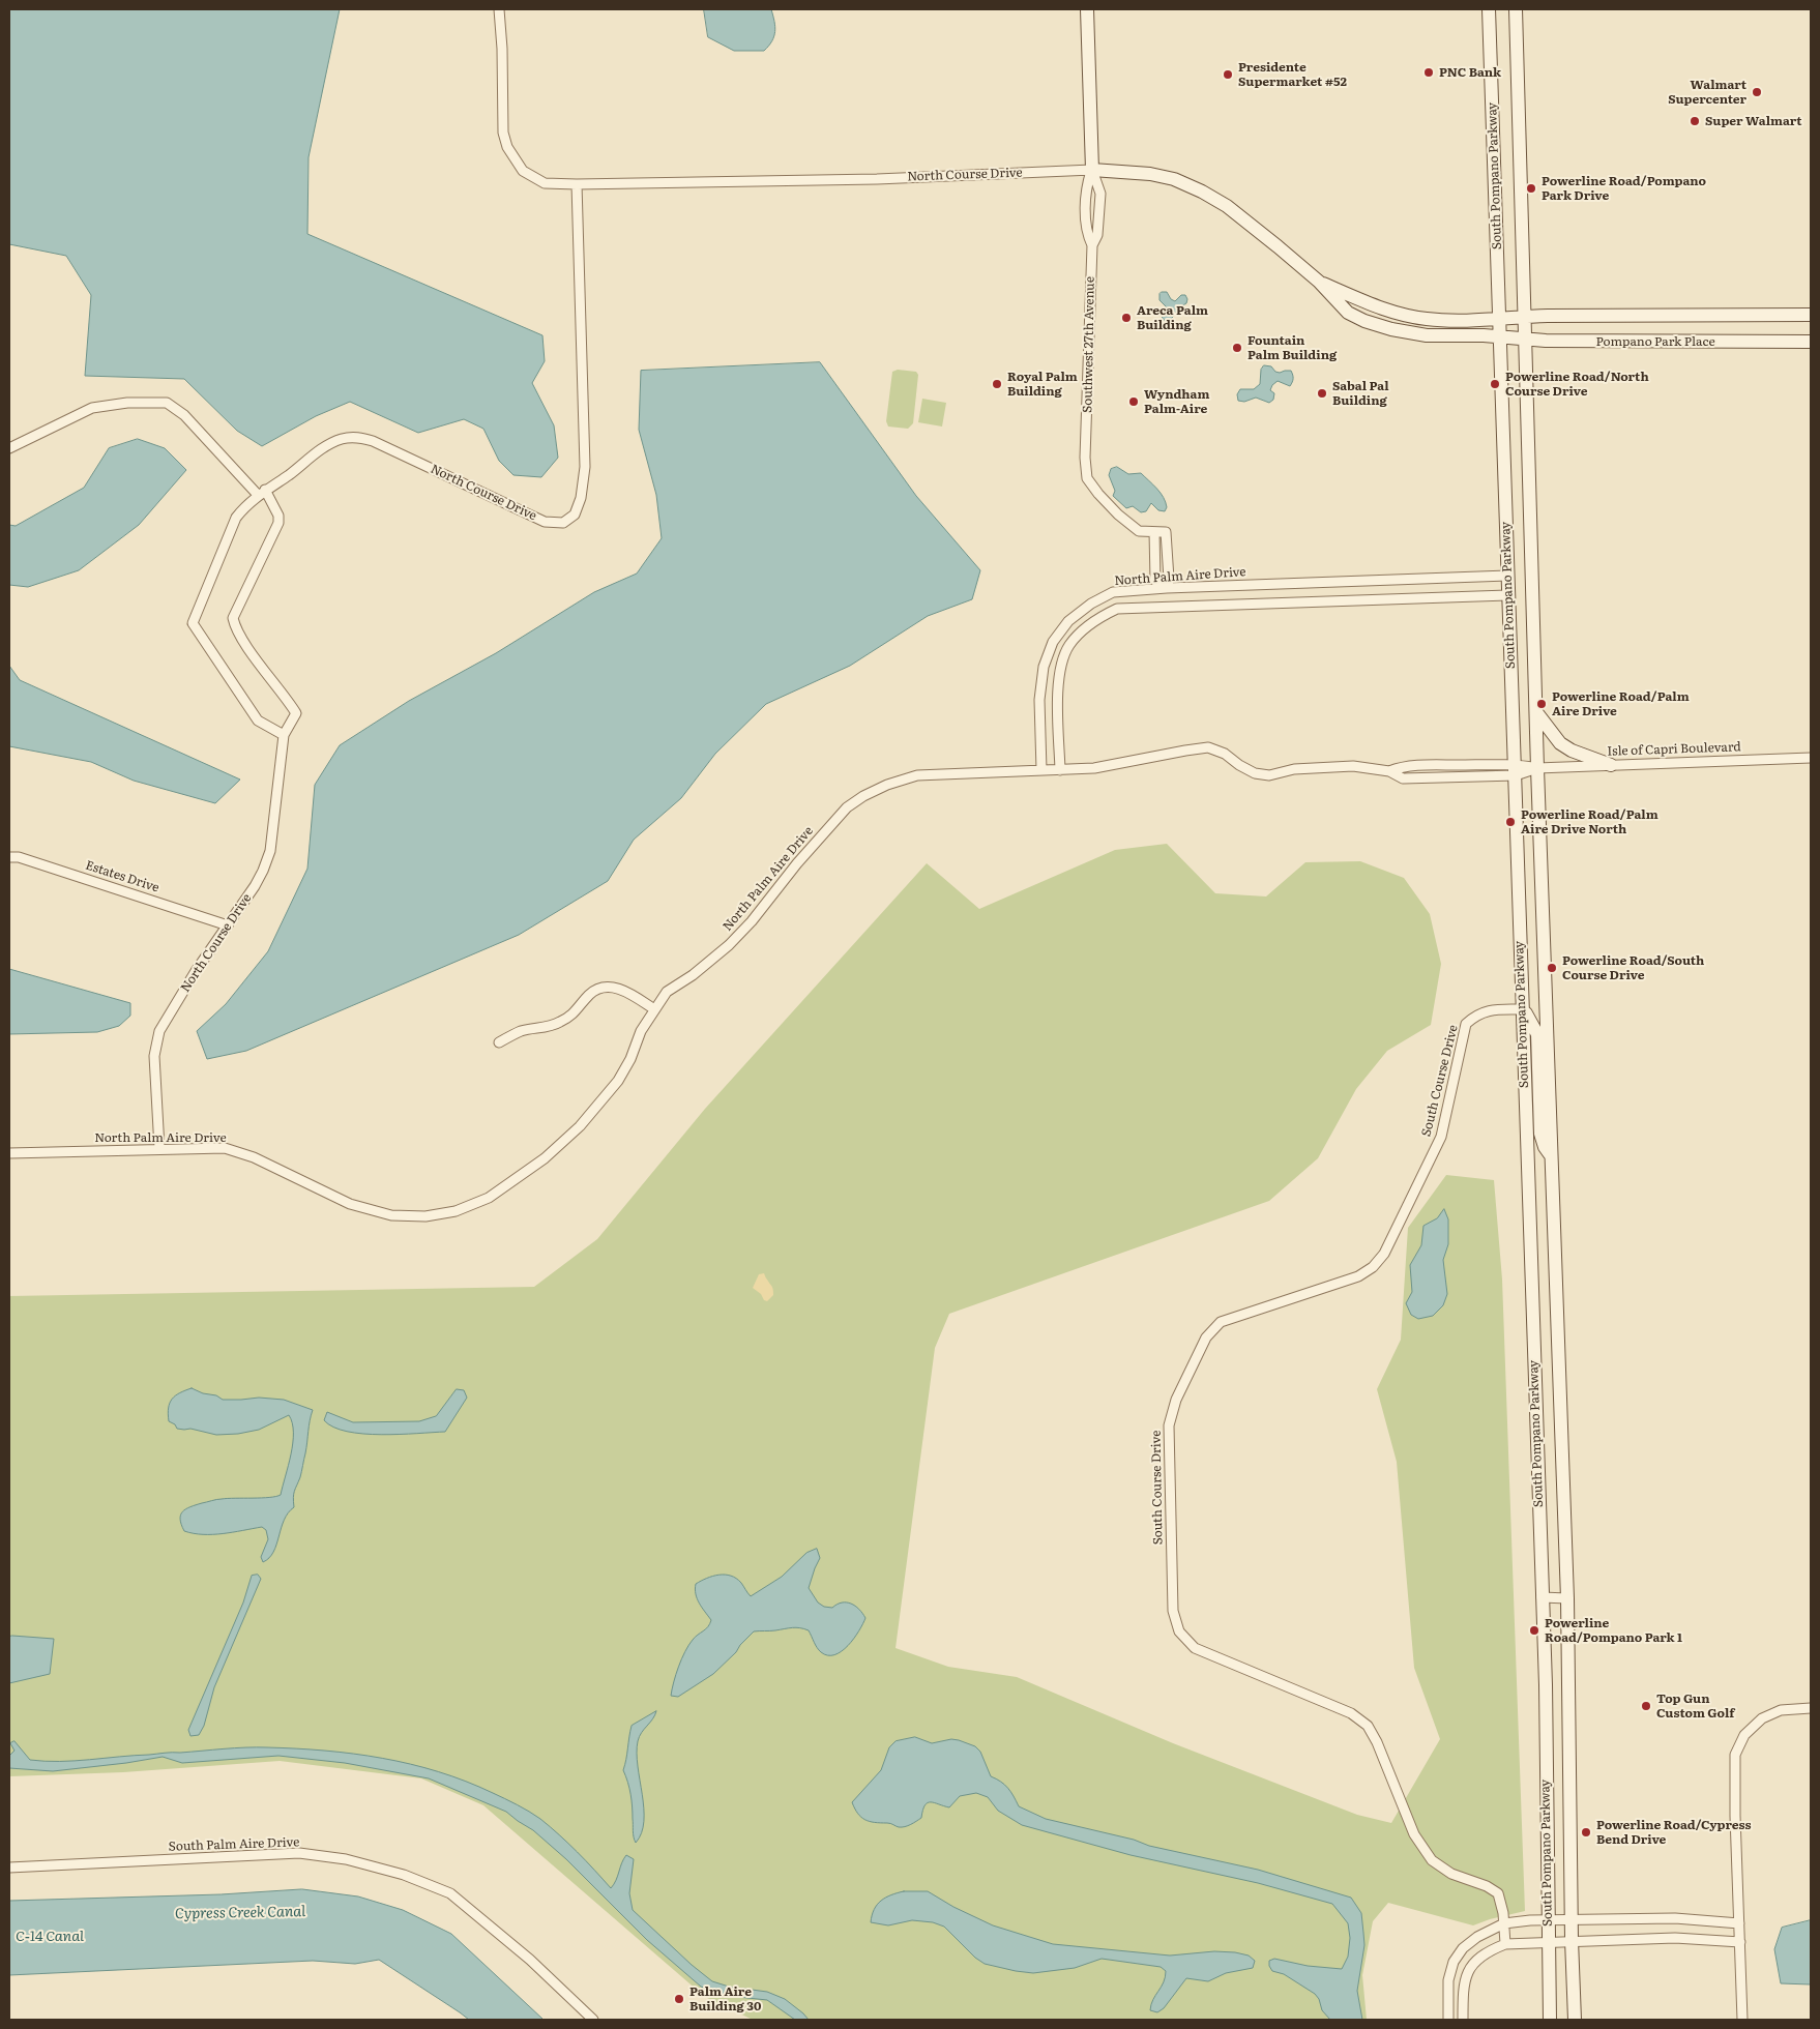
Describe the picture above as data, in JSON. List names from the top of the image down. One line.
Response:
{"streets":{"main road":["North Course Drive","South Pompano Parkway","Pompano Park Place","Southwest 27th Avenue"],"street":["North Palm Aire Drive","Isle of Capri Boulevard","Estates Drive","South Course Drive","South Palm Aire Drive"]},"crossings":[["North Course Drive","South Pompano Parkway"],["North Course Drive","Pompano Park Place"],["North Course Drive","Southwest 27th Avenue"],["North Course Drive","North Palm Aire Drive"],["North Course Drive","Estates Drive"],["South Pompano Parkway","Pompano Park Place"],["South Pompano Parkway","North Palm Aire Drive"],["South Pompano Parkway","Isle of Capri Boulevard"],["South Pompano Parkway","South Course Drive"],["Southwest 27th Avenue","North Palm Aire Drive"],["North Palm Aire Drive","Isle of Capri Boulevard"]],"water":["Cypress Creek Canal","C-14 Canal"],"places":["PNC Bank","Presidente Supermarket #52","Walmart Supercenter","Super Walmart","Powerline Road/Pompano Park Drive","Areca Palm Building","Fountain Palm Building","Royal Palm Building","Powerline Road/North Course Drive","Sabal Pal Building","Wyndham Palm-Aire","Powerline Road/Palm Aire Drive","Powerline Road/Palm Aire Drive North","Powerline Road/South Course Drive","Powerline Road/Pompano Park 1","Top Gun Custom Golf","Powerline Road/Cypress Bend Drive","Palm Aire Building 30"]}
